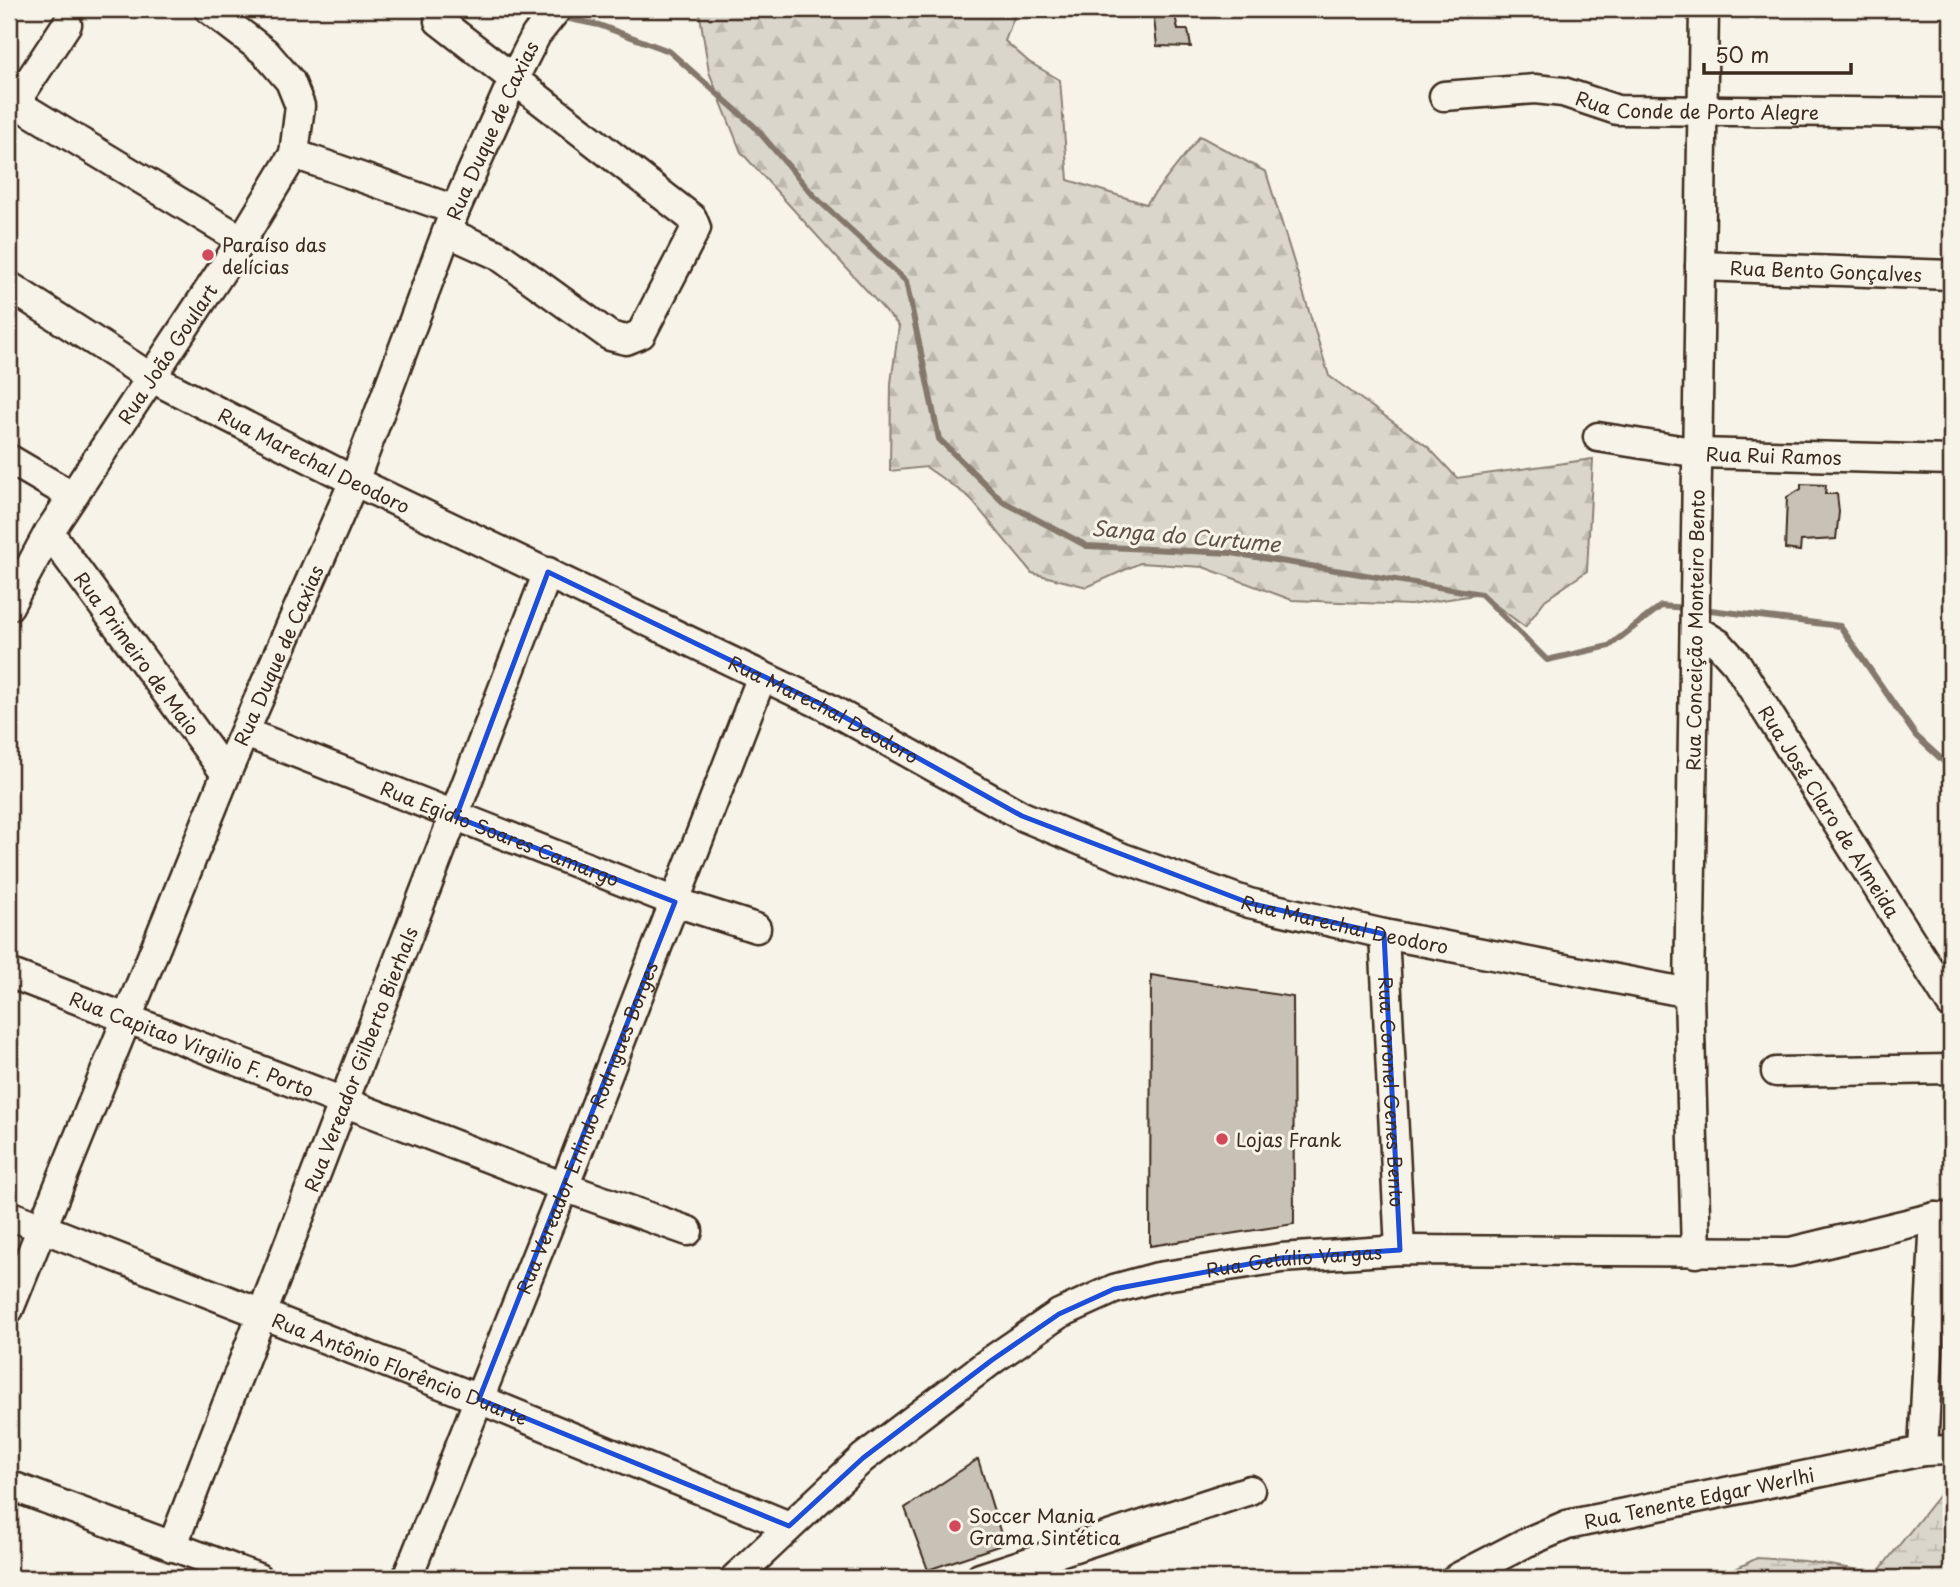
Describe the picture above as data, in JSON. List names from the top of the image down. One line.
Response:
{"streets":{"street":["Rua Conde de Porto Alegre","Rua Duque de Caxias","Rua Bento Gonçalves","Rua João Goulart","Rua Rui Ramos","Rua Marechal Deodoro","Rua Conceição Monteiro Bento","Rua Primeiro de Maio","Rua José Claro de Almeida","Rua Egidio Soares Camargo","Rua Capitao Virgilio F. Porto","Rua Vereador Gilberto Bierhals","Rua Coronel Genes Bento","Rua Vereador Erlindo Rodrigues Borges","Rua Getúlio Vargas","Rua Antônio Florêncio Duarte","Rua Tenente Edgar Werlhi"]},"crossings":[["Rua Conde de Porto Alegre","Rua Conceição Monteiro Bento"],["Rua Duque de Caxias","Rua Marechal Deodoro"],["Rua Duque de Caxias","Rua Primeiro de Maio"],["Rua Duque de Caxias","Rua Egidio Soares Camargo"],["Rua Duque de Caxias","Rua Capitao Virgilio F. Porto"],["Rua Duque de Caxias","Rua Antônio Florêncio Duarte"],["Rua Bento Gonçalves","Rua Conceição Monteiro Bento"],["Rua João Goulart","Rua Marechal Deodoro"],["Rua João Goulart","Rua Primeiro de Maio"],["Rua Rui Ramos","Rua Conceição Monteiro Bento"],["Rua Marechal Deodoro","Rua Conceição Monteiro Bento"],["Rua Marechal Deodoro","Rua Vereador Gilberto Bierhals"],["Rua Marechal Deodoro","Rua Coronel Genes Bento"],["Rua Marechal Deodoro","Rua Vereador Erlindo Rodrigues Borges"],["Rua Conceição Monteiro Bento","Rua José Claro de Almeida"],["Rua Conceição Monteiro Bento","Rua Getúlio Vargas"],["Rua Egidio Soares Camargo","Rua Vereador Gilberto Bierhals"],["Rua Egidio Soares Camargo","Rua Vereador Erlindo Rodrigues Borges"],["Rua Capitao Virgilio F. Porto","Rua Vereador Gilberto Bierhals"],["Rua Capitao Virgilio F. Porto","Rua Vereador Erlindo Rodrigues Borges"],["Rua Vereador Gilberto Bierhals","Rua Antônio Florêncio Duarte"],["Rua Coronel Genes Bento","Rua Getúlio Vargas"],["Rua Vereador Erlindo Rodrigues Borges","Rua Antônio Florêncio Duarte"],["Rua Getúlio Vargas","Rua Antônio Florêncio Duarte"]],"water":["Sanga do Curtume"],"places":["Paraíso das delícias","Lojas Frank","Soccer Mania Grama Sintética"],"scale_bar":"50 m"}
